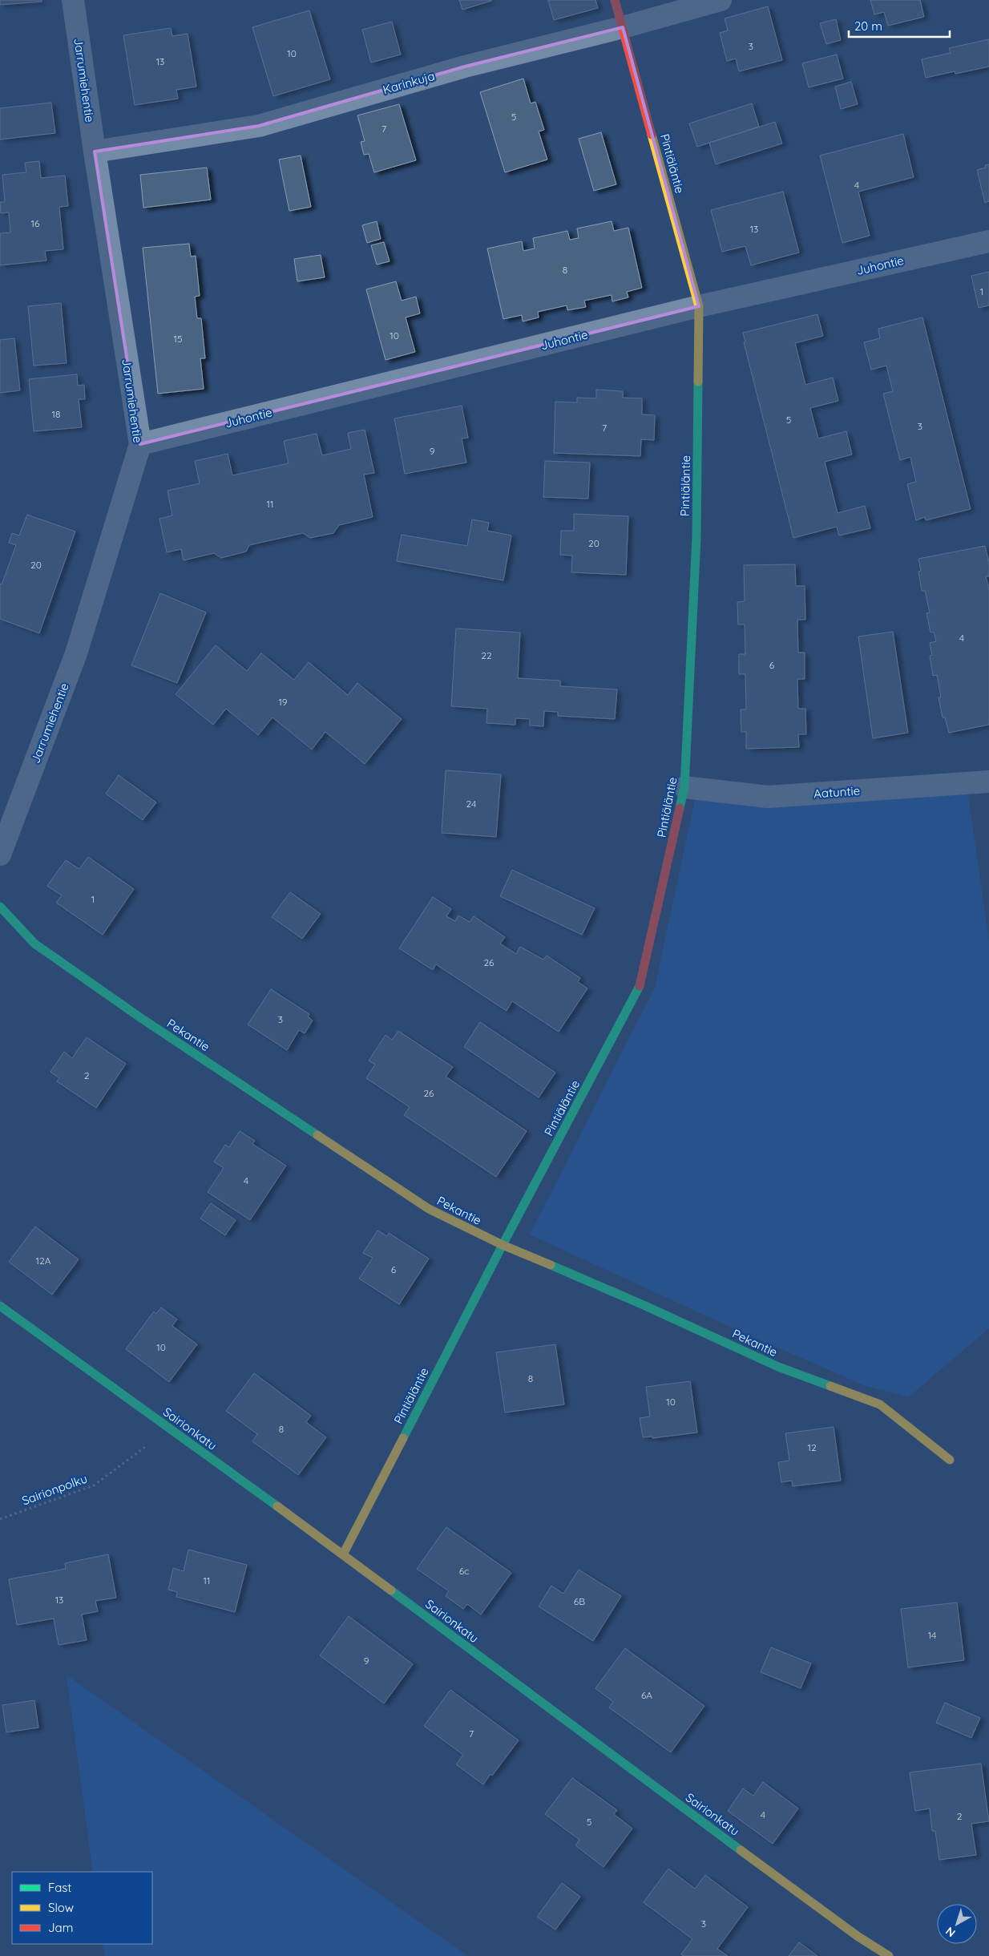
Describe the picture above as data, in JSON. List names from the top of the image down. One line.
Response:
{"streets":{"street":["Jarrumiehentie","Karinkuja","Pintiäläntie","Juhontie","Aatuntie","Pekantie","Sairionkatu"],"path":["Sairionpolku"]},"crossings":[["Jarrumiehentie","Karinkuja"],["Jarrumiehentie","Juhontie"],["Karinkuja","Pintiäläntie"],["Pintiäläntie","Juhontie"],["Pintiäläntie","Aatuntie"],["Pintiäläntie","Pekantie"],["Pintiäläntie","Sairionkatu"],["Sairionkatu","Sairionpolku"]],"house_numbers":["3","10","13","5","7","4","16","13","8","1","10","15","18","5","3","7","9","11","20","20","4","22","6","19","24","1","26","3","2","26","4","12A","6","10","8","10","8","12","6c","11","13","6B","14","9","6A","7","4","2","5","3"],"legend":["Fast","Slow","Jam"],"scale_bar":"20 m","north":"bottom left"}
